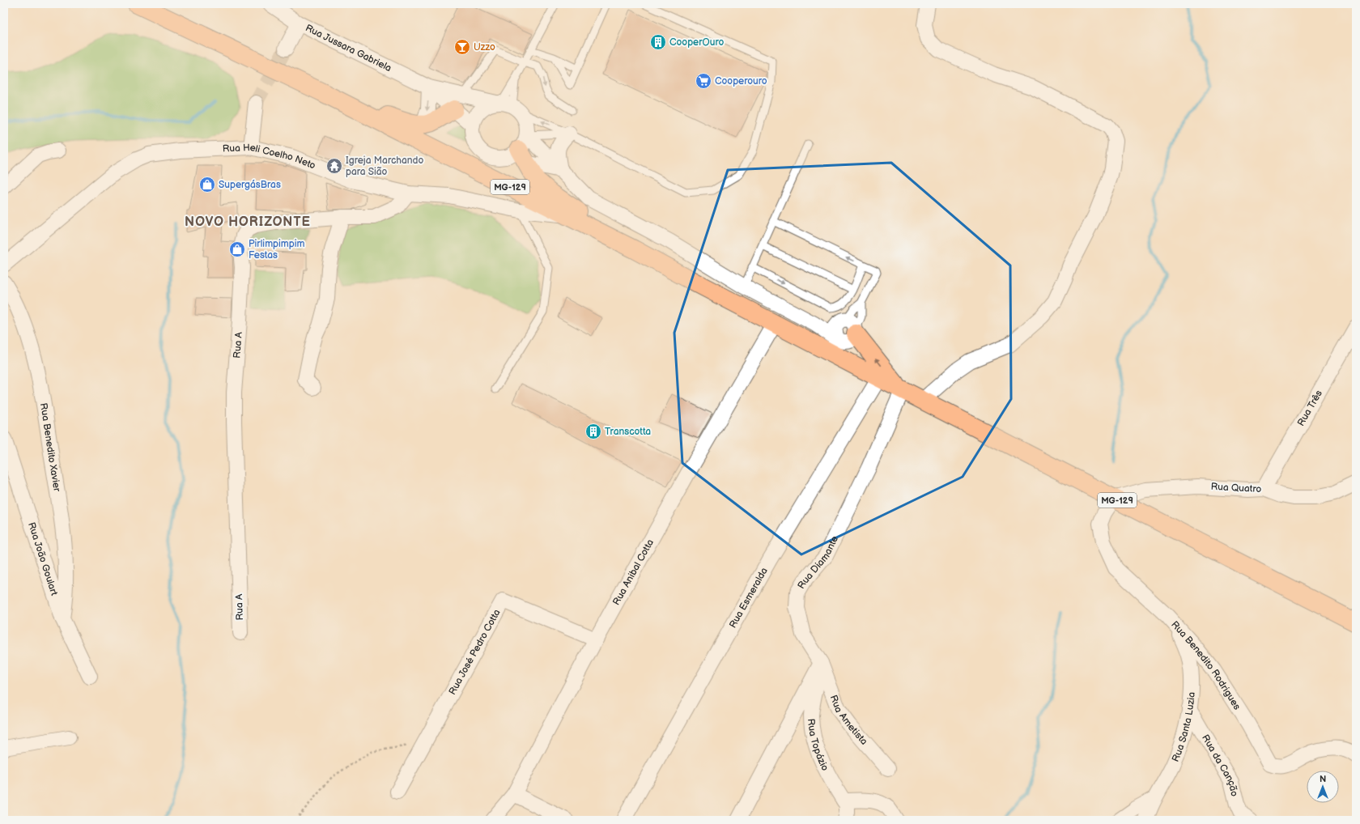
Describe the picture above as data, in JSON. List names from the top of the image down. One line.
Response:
{"streets":{"main road":["MG-129"],"street":["Rua Jussara Gabriela","Rua Heli Coelho Neto","Rua A","Rua Três","Rua Benedito Xavier","Rua Quatro","Rua João Goulart","Rua Diamante","Rua Anibal Cotta","Rua Esmeralda","Rua José Pedro Cotta","Rua Benedito Rodrigues","Rua Ametista","Rua Santa Luzia","Rua Topázio","Rua da Canção"]},"crossings":[["Rua Heli Coelho Neto","MG-129"],["Rua Heli Coelho Neto","Rua A"],["MG-129","Rua Quatro"],["MG-129","Rua Diamante"],["MG-129","Rua Anibal Cotta"],["MG-129","Rua Esmeralda"],["MG-129","Rua Benedito Rodrigues"],["Rua Três","Rua Quatro"],["Rua Benedito Xavier","Rua João Goulart"],["Rua Quatro","Rua Benedito Rodrigues"],["Rua Diamante","Rua Ametista"],["Rua Diamante","Rua Topázio"],["Rua Anibal Cotta","Rua José Pedro Cotta"],["Rua Benedito Rodrigues","Rua Santa Luzia"],["Rua Ametista","Rua Topázio"],["Rua Santa Luzia","Rua da Canção"]],"districts":["NOVO HORIZONTE"],"places":{"building":["CooperOuro","Transcotta"],"bar":["Uzzo"],"supermarket":["Cooperouro"],"temple":["Igreja Marchando para Sião"],"shop":["SupergásBras","Pirlimpimpim Festas"]},"north":"top"}
